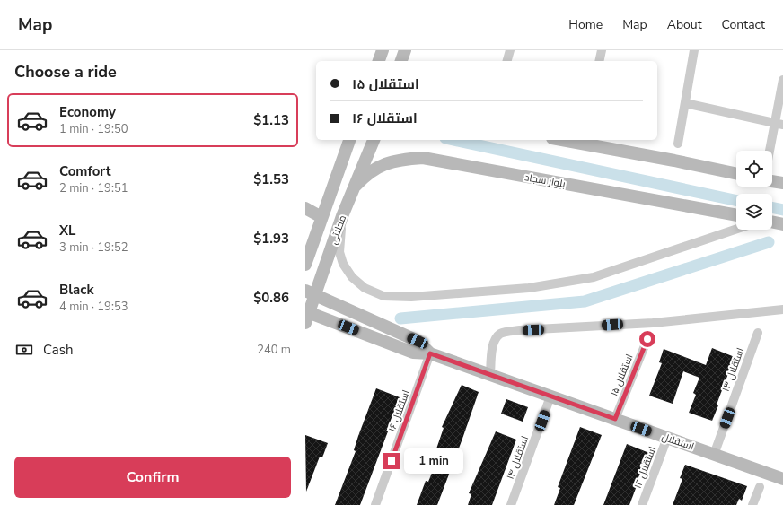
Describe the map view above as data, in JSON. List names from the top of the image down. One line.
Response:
{"streets":{"main road":["بلوار سجاد","محلاتی","استقلال"],"street":["استقلال ۱۳","استقلال ۱۵","استقلال ۱۶","استقلال ۱۴","استقلال ۱۲"]},"crossings":[["بلوار سجاد","محلاتی"],["استقلال ۱۳","استقلال"],["استقلال ۱۵","استقلال"],["استقلال ۱۶","استقلال"],["استقلال","استقلال ۱۴"],["استقلال","استقلال ۱۲"]],"page":{"header":"Map","nav":["Home","Map","About","Contact"],"heading":"Choose a ride","banner":["استقلال ۱۵","استقلال ۱۶"],"list":[{"name":"Economy","note":"1 min · 19:50","value":"$1.13"},{"name":"Comfort","note":"2 min · 19:51","value":"$1.53"},{"name":"XL","note":"3 min · 19:52","value":"$1.93"},{"name":"Black","note":"4 min · 19:53","value":"$0.86"}],"pay":["Cash","240 m"],"bubble":"1 min","buttons":"Confirm"}}
